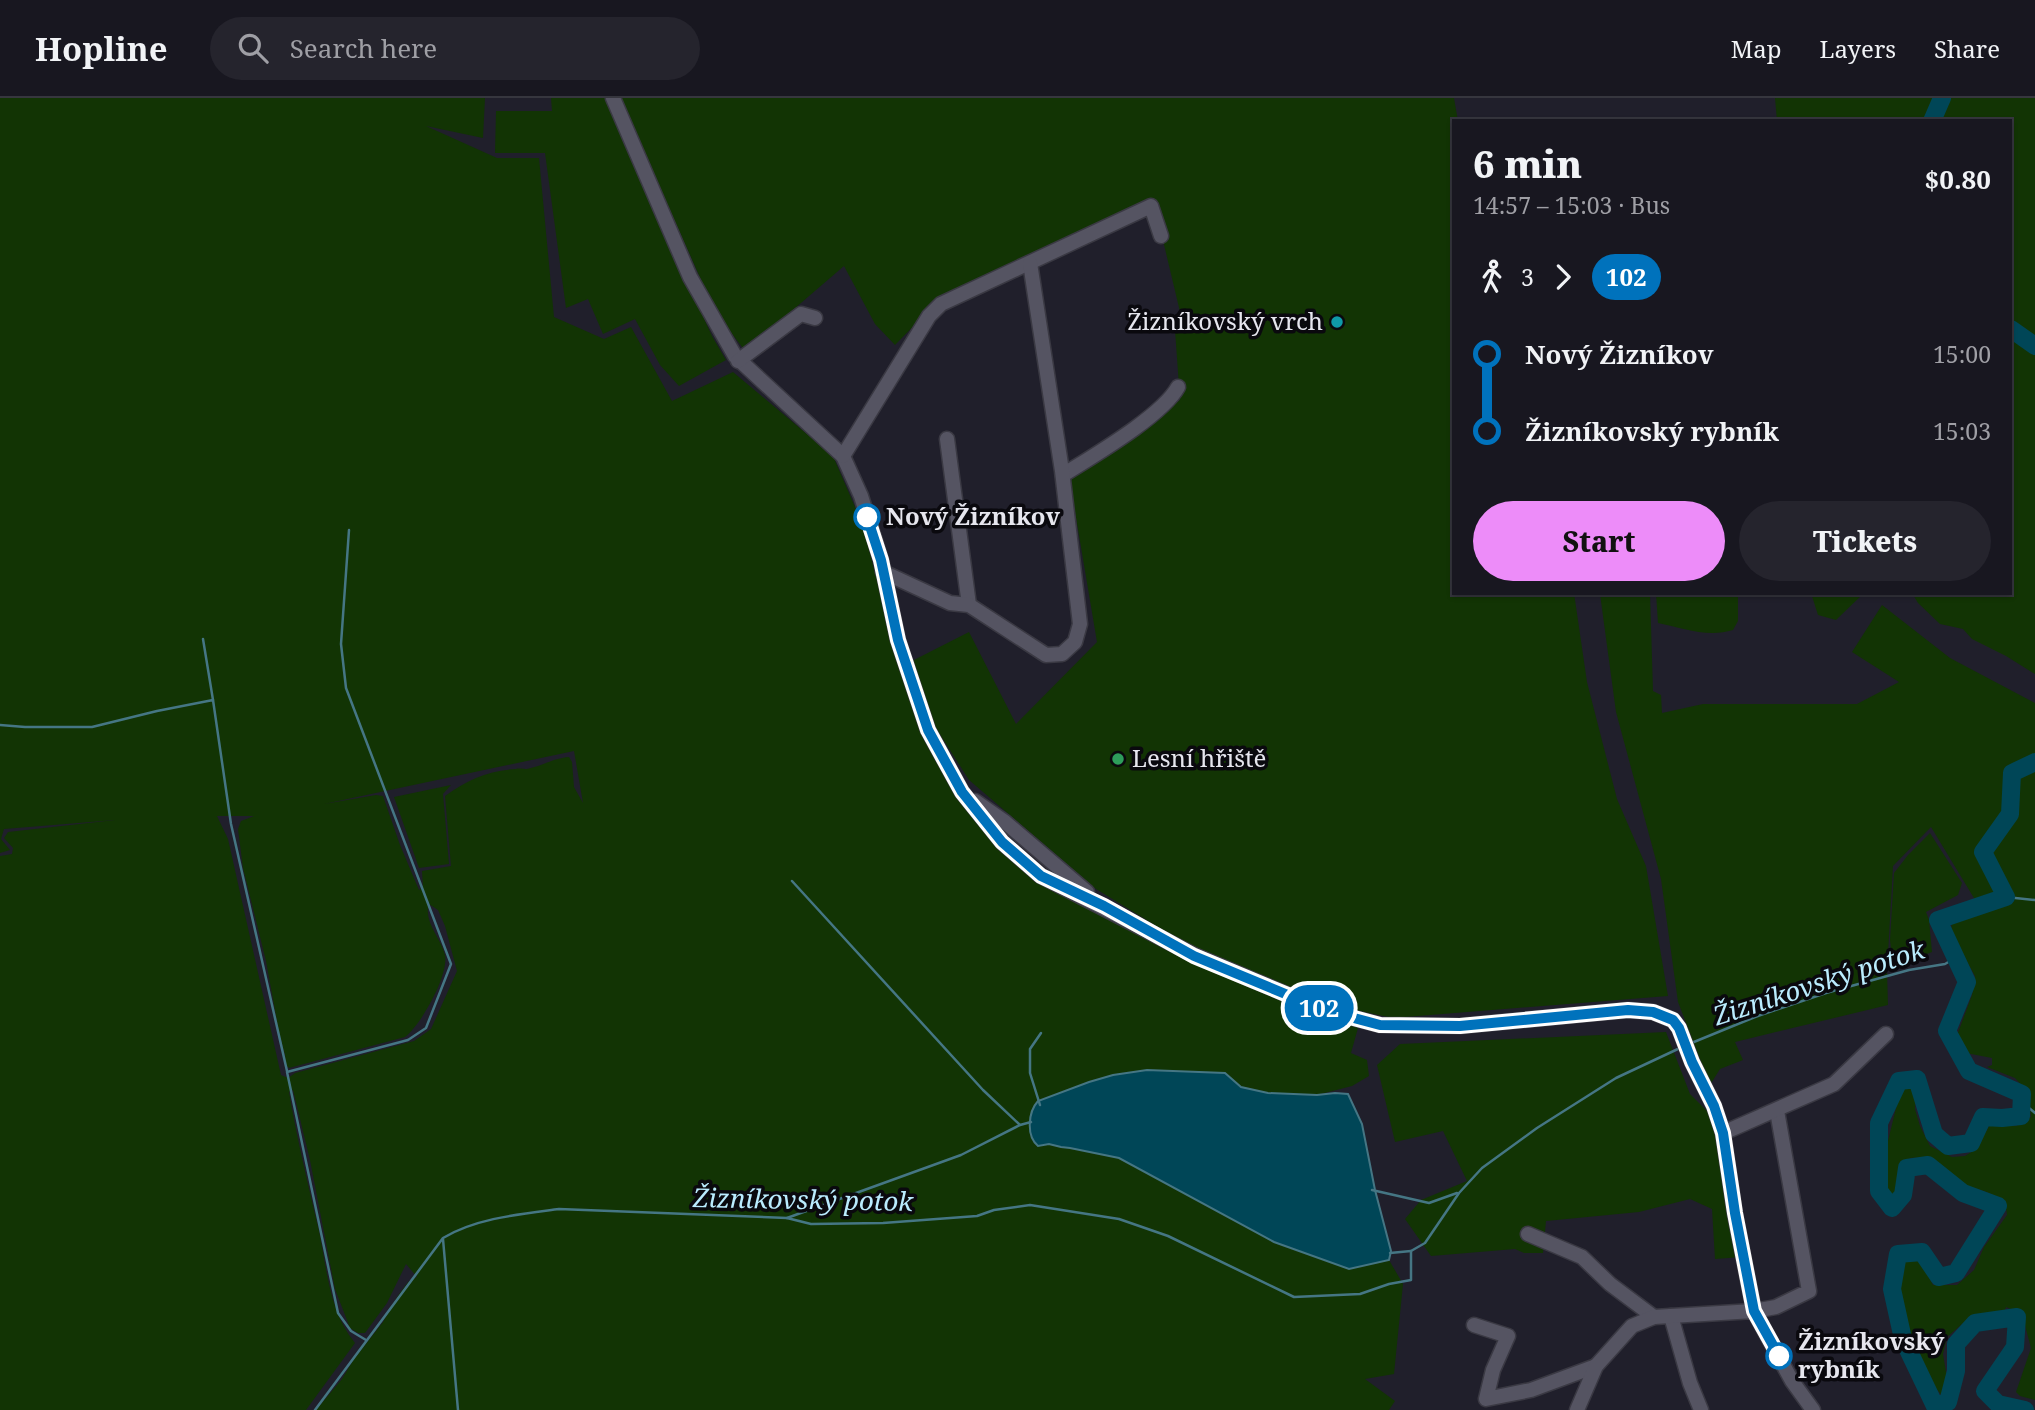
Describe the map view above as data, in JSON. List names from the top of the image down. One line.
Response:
{"water":["Žizníkovský potok"],"places":["Žizníkovský vrch","Nový Žizníkov","Lesní hřiště","Žizníkovský rybník"],"lines":["bus line 102"],"page":{"header":"Hopline","search":"Search here","nav":["Map","Layers","Share"],"on_map":"102","heading":["6 min","14:57 – 15:03 · Bus","$0.80"],"legs":["3","102"],"list":[{"name":"Nový Žizníkov","value":"15:00"},{"name":"Žizníkovský rybník","value":"15:03"}],"buttons":["Start","Tickets"]}}
